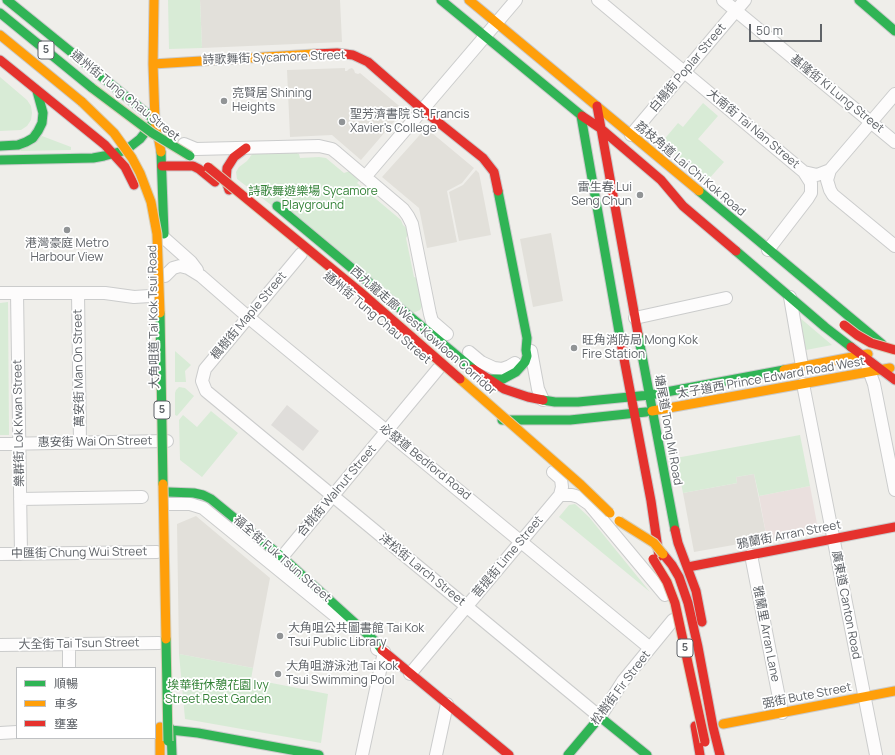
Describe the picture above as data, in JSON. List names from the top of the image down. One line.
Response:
{"streets":{"main road":["5","詩歌舞街 Sycamore Street","通州街 Tung Chau Street","荔枝角道 Lai Chi Kok Road","大角咀道 Tai Kok Tsui Road","西九龍走廊 West Kowloon Corridor","太子道西 Prince Edward Road West","塘尾道 Tong Mi Road","鴉蘭街 Arran Street","福全街 Fuk Tsun Street","洋松街 Larch Street","松樹街 Fir Street","弼街 Bute Street"],"street":["白楊街 Poplar Street","基隆街 Ki Lung Street","大南街 Tai Nan Street","楓樹街 Maple Street","萬安街 Man On Street","樂群街 Lok Kwan Street","惠安街 Wai On Street","必發道 Bedford Road","合桃街 Walnut Street","中匯街 Chung Wui Street","菩提街 Lime Street","廣東道 Canton Road","雅蘭里 Arran Lane","大全街 Tai Tsun Street"]},"crossings":[["詩歌舞街 Sycamore Street","通州街 Tung Chau Street"],["詩歌舞街 Sycamore Street","大角咀道 Tai Kok Tsui Road"],["詩歌舞街 Sycamore Street","太子道西 Prince Edward Road West"],["白楊街 Poplar Street","基隆街 Ki Lung Street"],["白楊街 Poplar Street","大南街 Tai Nan Street"],["白楊街 Poplar Street","荔枝角道 Lai Chi Kok Road"],["通州街 Tung Chau Street","楓樹街 Maple Street"],["通州街 Tung Chau Street","大角咀道 Tai Kok Tsui Road"],["通州街 Tung Chau Street","太子道西 Prince Edward Road West"],["通州街 Tung Chau Street","合桃街 Walnut Street"],["荔枝角道 Lai Chi Kok Road","太子道西 Prince Edward Road West"],["荔枝角道 Lai Chi Kok Road","塘尾道 Tong Mi Road"],["楓樹街 Maple Street","必發道 Bedford Road"],["楓樹街 Maple Street","洋松街 Larch Street"],["大角咀道 Tai Kok Tsui Road","惠安街 Wai On Street"],["大角咀道 Tai Kok Tsui Road","必發道 Bedford Road"],["大角咀道 Tai Kok Tsui Road","中匯街 Chung Wui Street"],["大角咀道 Tai Kok Tsui Road","福全街 Fuk Tsun Street"],["大角咀道 Tai Kok Tsui Road","大全街 Tai Tsun Street"],["萬安街 Man On Street","惠安街 Wai On Street"],["太子道西 Prince Edward Road West","塘尾道 Tong Mi Road"],["太子道西 Prince Edward Road West","廣東道 Canton Road"],["樂群街 Lok Kwan Street","惠安街 Wai On Street"],["樂群街 Lok Kwan Street","中匯街 Chung Wui Street"],["塘尾道 Tong Mi Road","鴉蘭街 Arran Street"],["必發道 Bedford Road","合桃街 Walnut Street"],["必發道 Bedford Road","菩提街 Lime Street"],["必發道 Bedford Road","松樹街 Fir Street"],["合桃街 Walnut Street","福全街 Fuk Tsun Street"],["合桃街 Walnut Street","洋松街 Larch Street"],["鴉蘭街 Arran Street","廣東道 Canton Road"],["鴉蘭街 Arran Street","雅蘭里 Arran Lane"],["菩提街 Lime Street","福全街 Fuk Tsun Street"],["菩提街 Lime Street","洋松街 Larch Street"],["洋松街 Larch Street","松樹街 Fir Street"],["廣東道 Canton Road","弼街 Bute Street"],["雅蘭里 Arran Lane","弼街 Bute Street"]],"parks":["詩歌舞遊樂場 Sycamore Playground","埃華街休憩花園 Ivy Street Rest Garden"],"places":["亮賢居 Shining Heights","聖芳濟書院 St. Francis Xavier's College","雷生春 Lui Seng Chun","港灣豪庭 Metro Harbour View","旺角消防局 Mong Kok Fire Station","大角咀公共圖書館 Tai Kok Tsui Public Library","大角咀游泳池 Tai Kok Tsui Swimming Pool"],"legend":["順暢","車多","壅塞"],"scale_bar":"50 m"}
